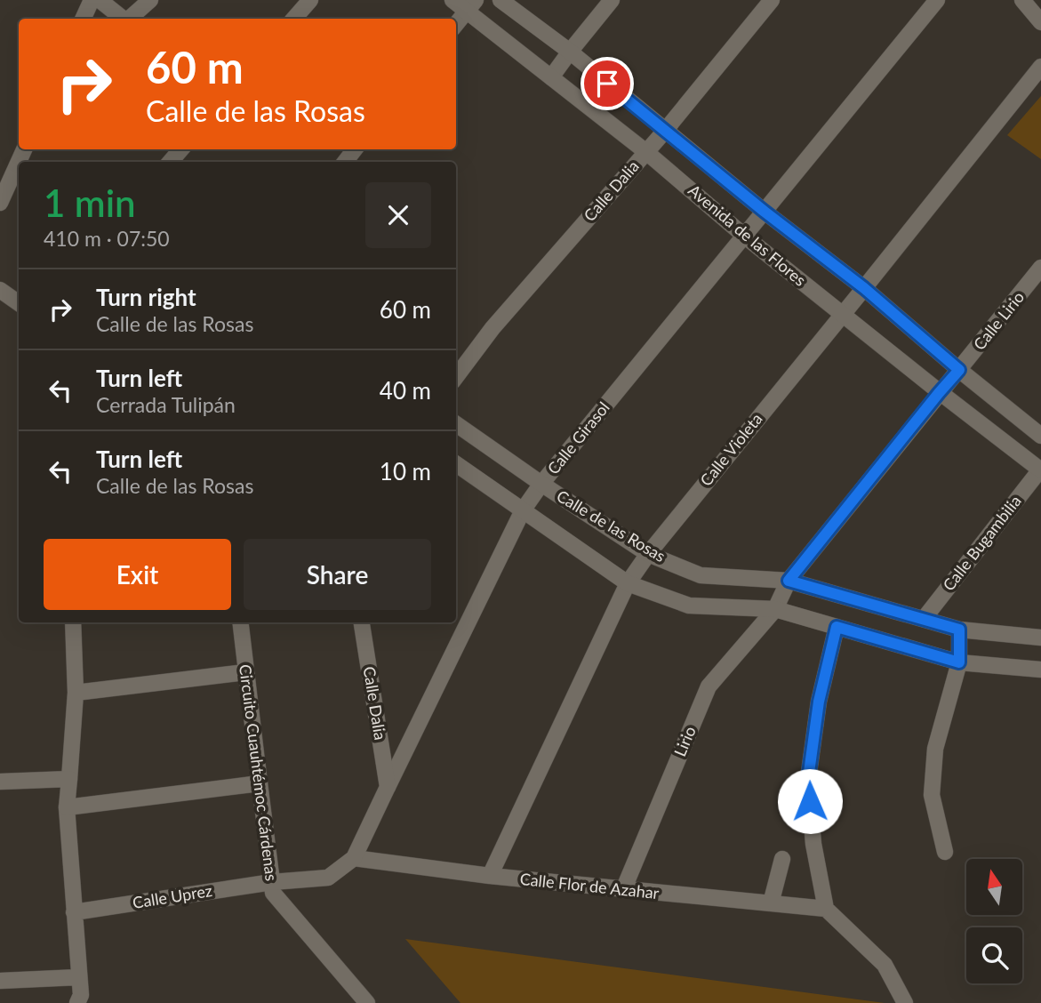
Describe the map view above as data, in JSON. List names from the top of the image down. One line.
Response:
{"streets":{"street":["Calle Dalia","Avenida de las Flores","Calle Lirio","Calle Girasol","Calle Violeta","Calle de las Rosas","Calle Bugambilia","Lirio","Circuito Cuauhtémoc Cárdenas","Calle Flor de Azahar","Calle Uprez"]},"crossings":[["Calle Dalia","Avenida de las Flores"],["Calle Dalia","Calle Girasol"],["Avenida de las Flores","Calle Lirio"],["Avenida de las Flores","Calle Girasol"],["Avenida de las Flores","Calle Violeta"],["Avenida de las Flores","Calle Bugambilia"],["Calle Lirio","Calle de las Rosas"],["Calle Lirio","Lirio"],["Calle Girasol","Calle de las Rosas"],["Calle Girasol","Circuito Cuauhtémoc Cárdenas"],["Calle Girasol","Calle Flor de Azahar"],["Calle Girasol","Calle Uprez"],["Calle Violeta","Calle de las Rosas"],["Calle Violeta","Calle Flor de Azahar"],["Calle de las Rosas","Calle Bugambilia"],["Lirio","Calle Flor de Azahar"],["Circuito Cuauhtémoc Cárdenas","Calle Uprez"]],"north":"top","page":{"turn":["60 m","Calle de las Rosas"],"heading":["1 min","410 m · 07:50"],"list":[{"name":"Turn right","note":"Calle de las Rosas","value":"60 m"},{"name":"Turn left","note":"Cerrada Tulipán","value":"40 m"},{"name":"Turn left","note":"Calle de las Rosas","value":"10 m"}],"buttons":["Exit","Share"]}}
